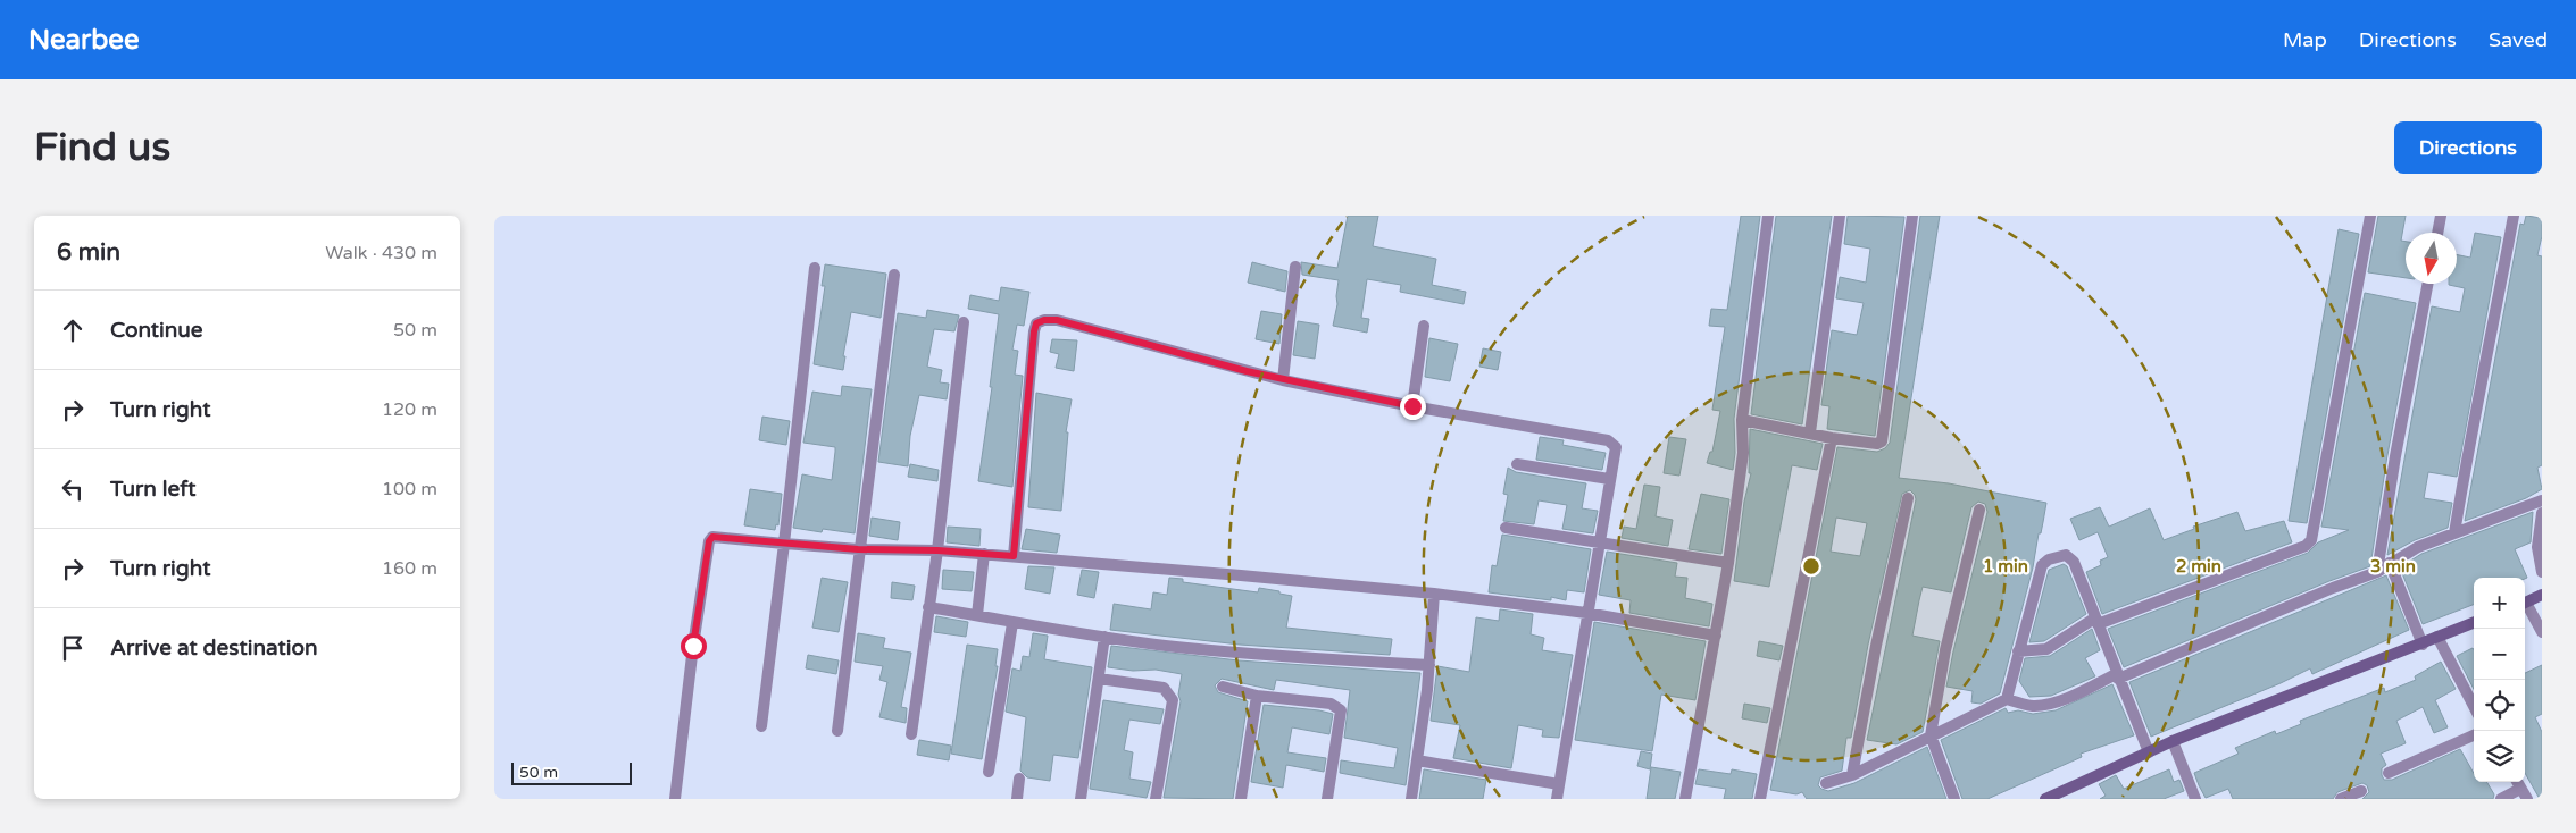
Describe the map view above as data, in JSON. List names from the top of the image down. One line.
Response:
{"scale_bar":"50 m","north":"bottom","page":{"header":"Nearbee","nav":["Map","Directions","Saved"],"buttons":"Directions","title":"Find us","heading":["6 min","Walk · 430 m"],"list":[["Continue","50 m"],["Turn right","120 m"],["Turn left","100 m"],["Turn right","160 m"],"Arrive at destination"],"map_buttons":["+","−"],"scale":"50 m"},"rings":["1 min","2 min","3 min"]}
